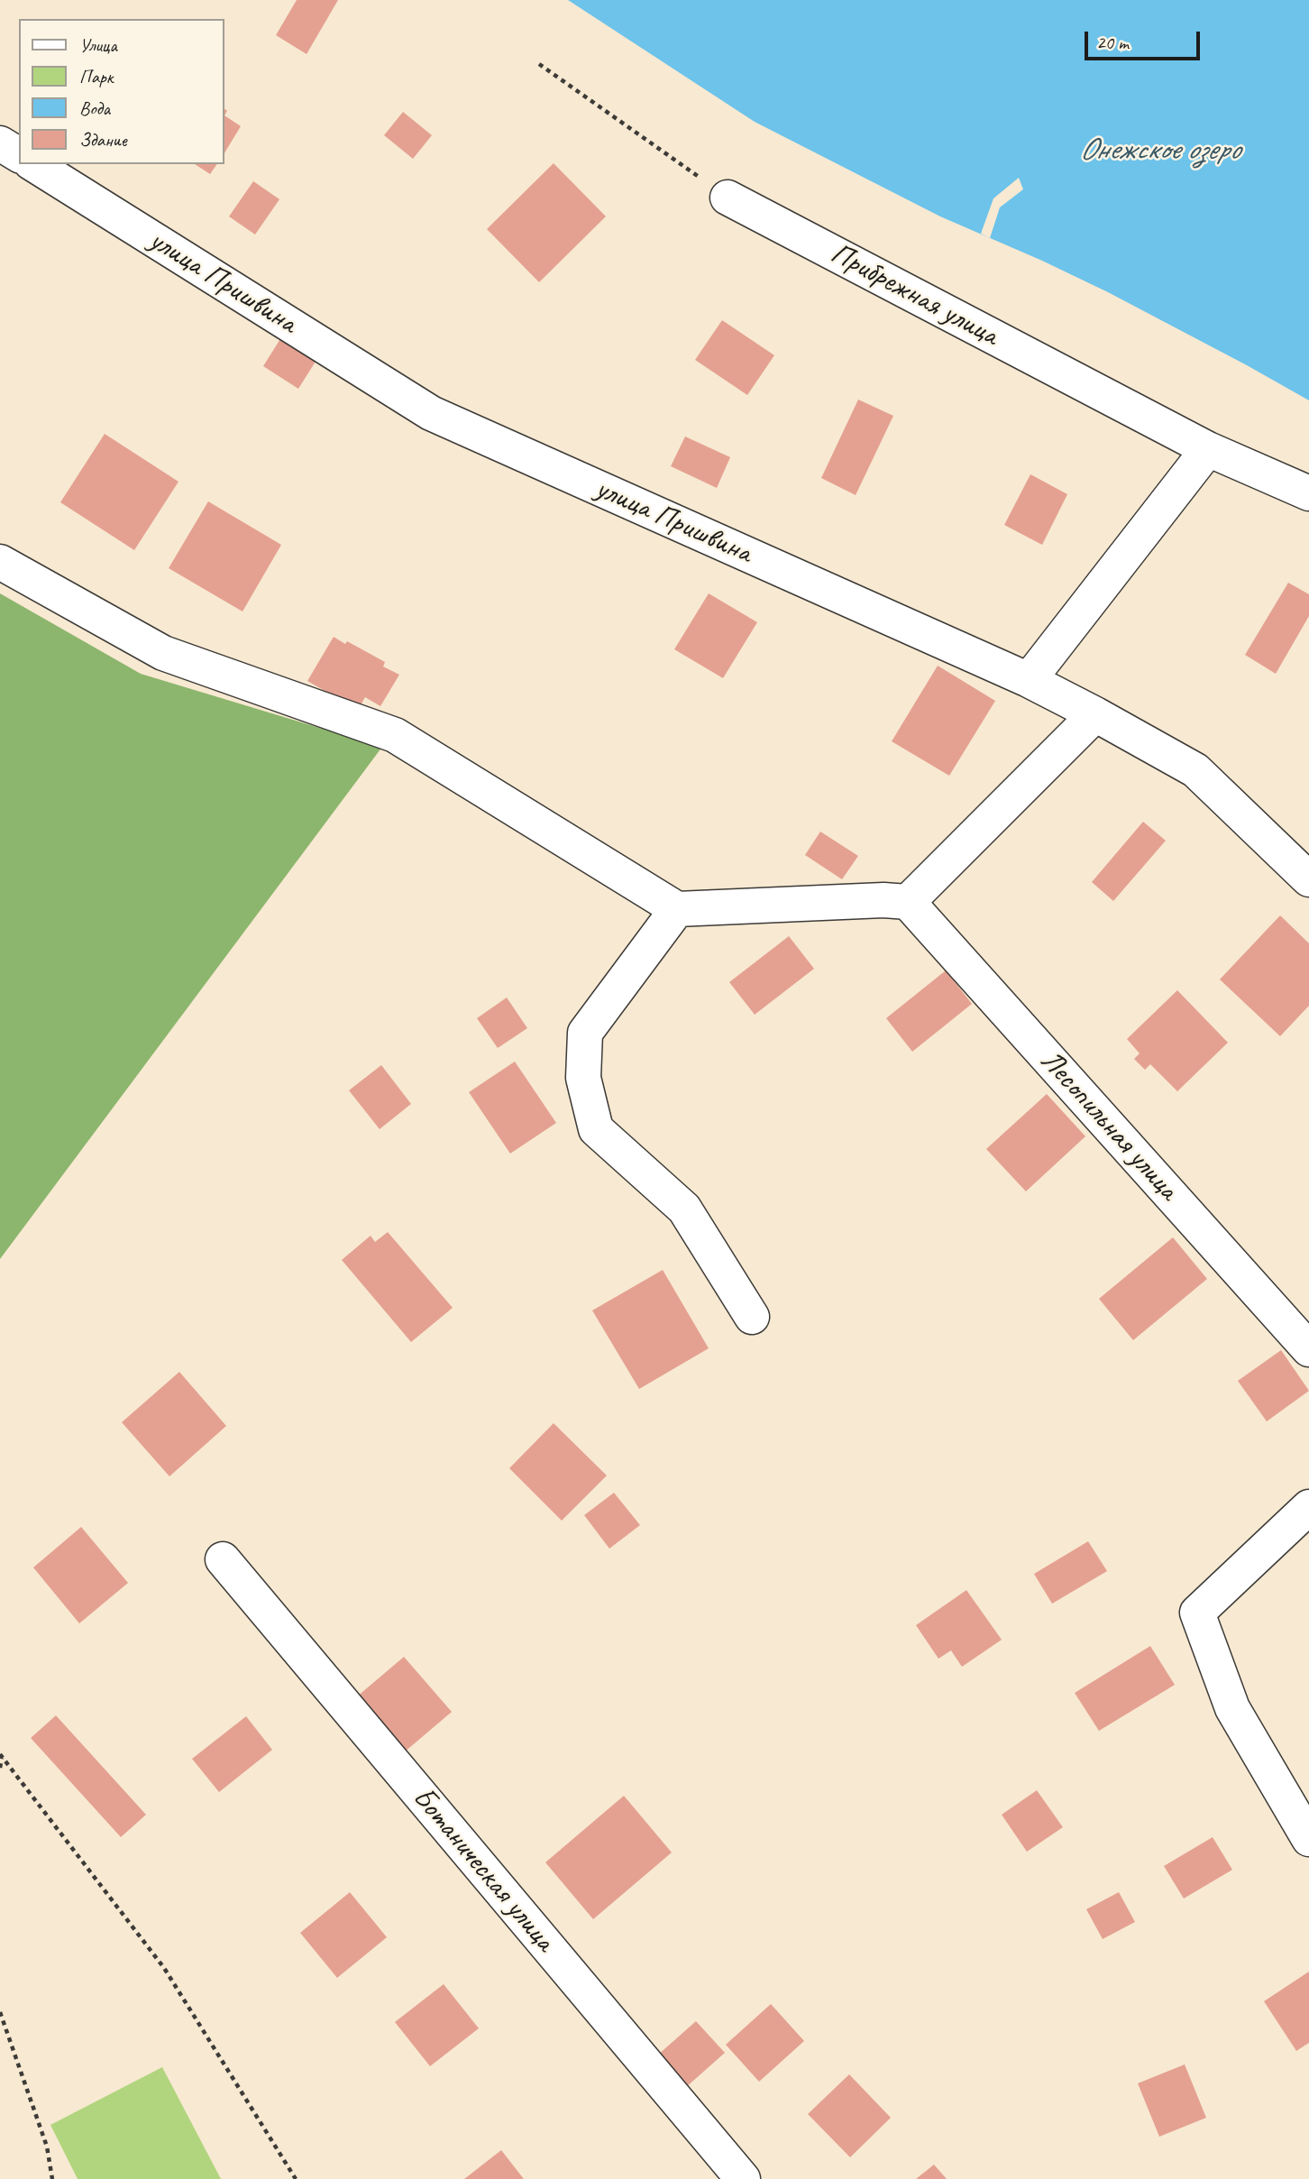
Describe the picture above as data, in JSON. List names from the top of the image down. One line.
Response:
{"streets":{"street":["улица Пришвина","Прибрежная улица","Лесопильная улица","Ботаническая улица"]},"water":["Онежское озеро"],"legend":["Улица","Парк","Вода","Здание"],"scale_bar":"20 m"}
